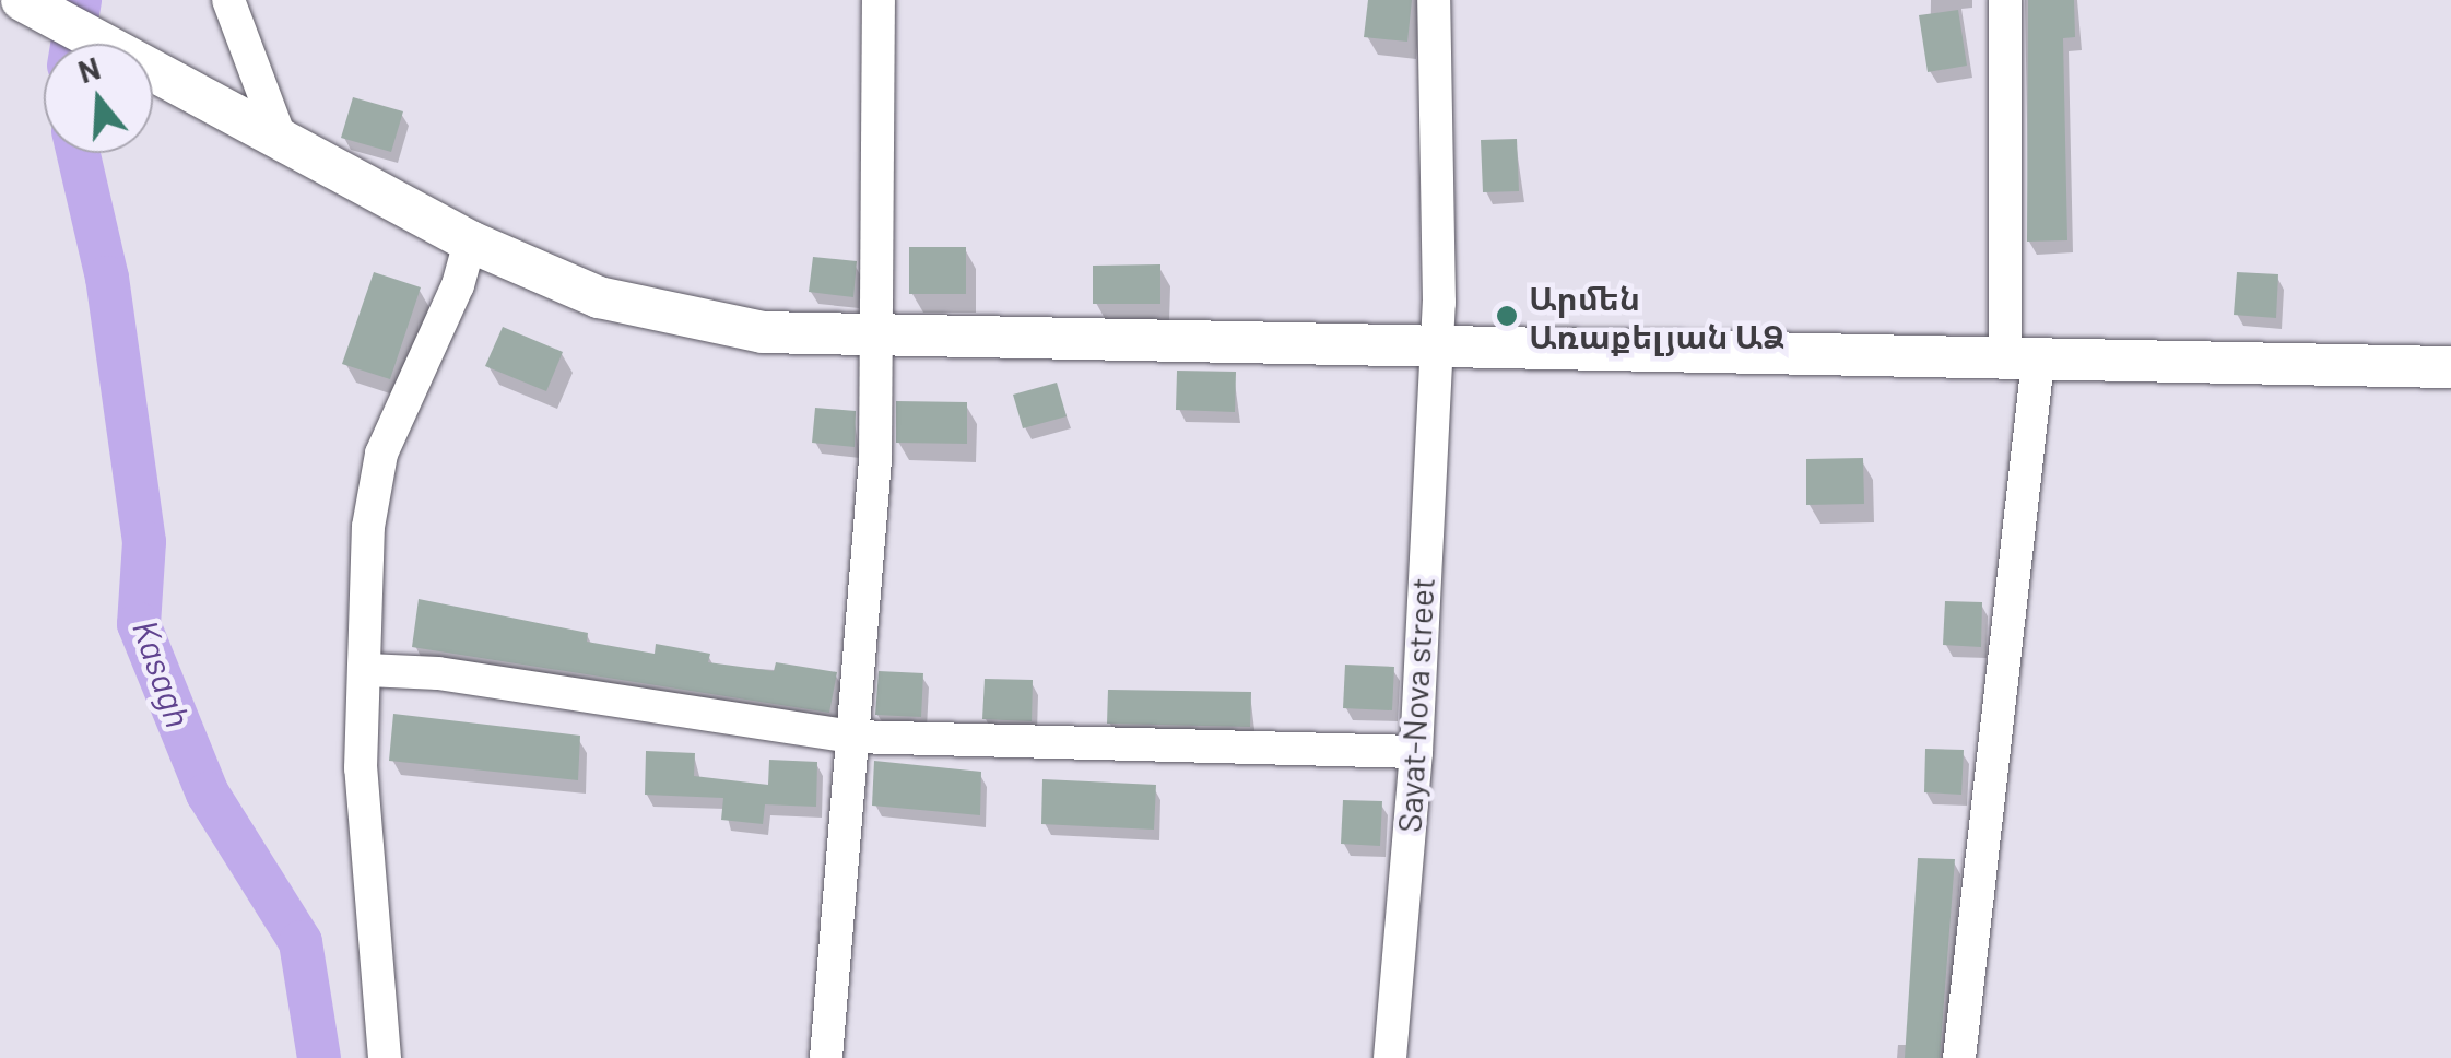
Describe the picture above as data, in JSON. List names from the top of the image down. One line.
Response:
{"streets":{"street":["Sayat-Nova street"]},"water":["Kasagh"],"places":["Արմեն Առաքելյան ԱՁ"],"north":"top"}
